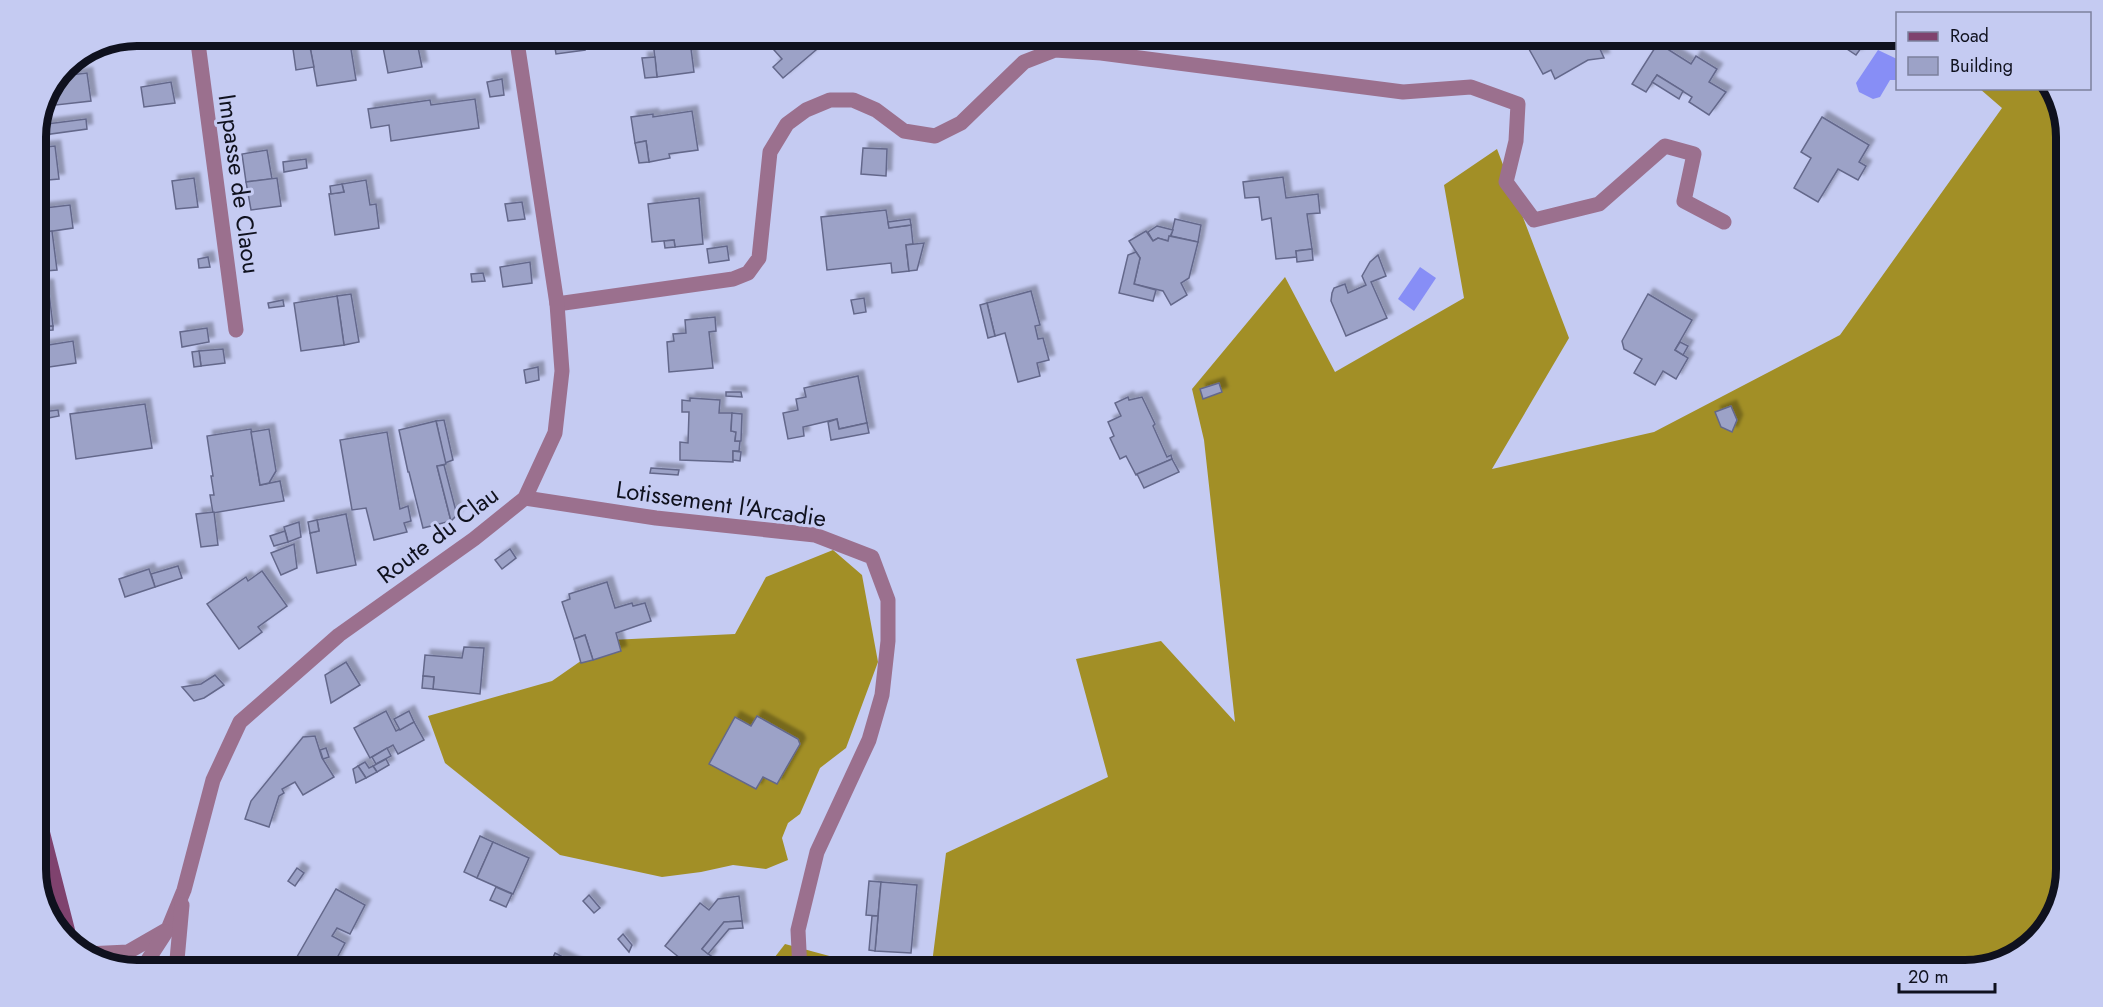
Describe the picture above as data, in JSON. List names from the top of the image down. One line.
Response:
{"streets":{"street":["Impasse de Claou","Lotissement l'Arcadie","Route du Clau"]},"crossings":[["Lotissement l'Arcadie","Route du Clau"]],"legend":["Road","Building"],"scale_bar":"20 m"}
